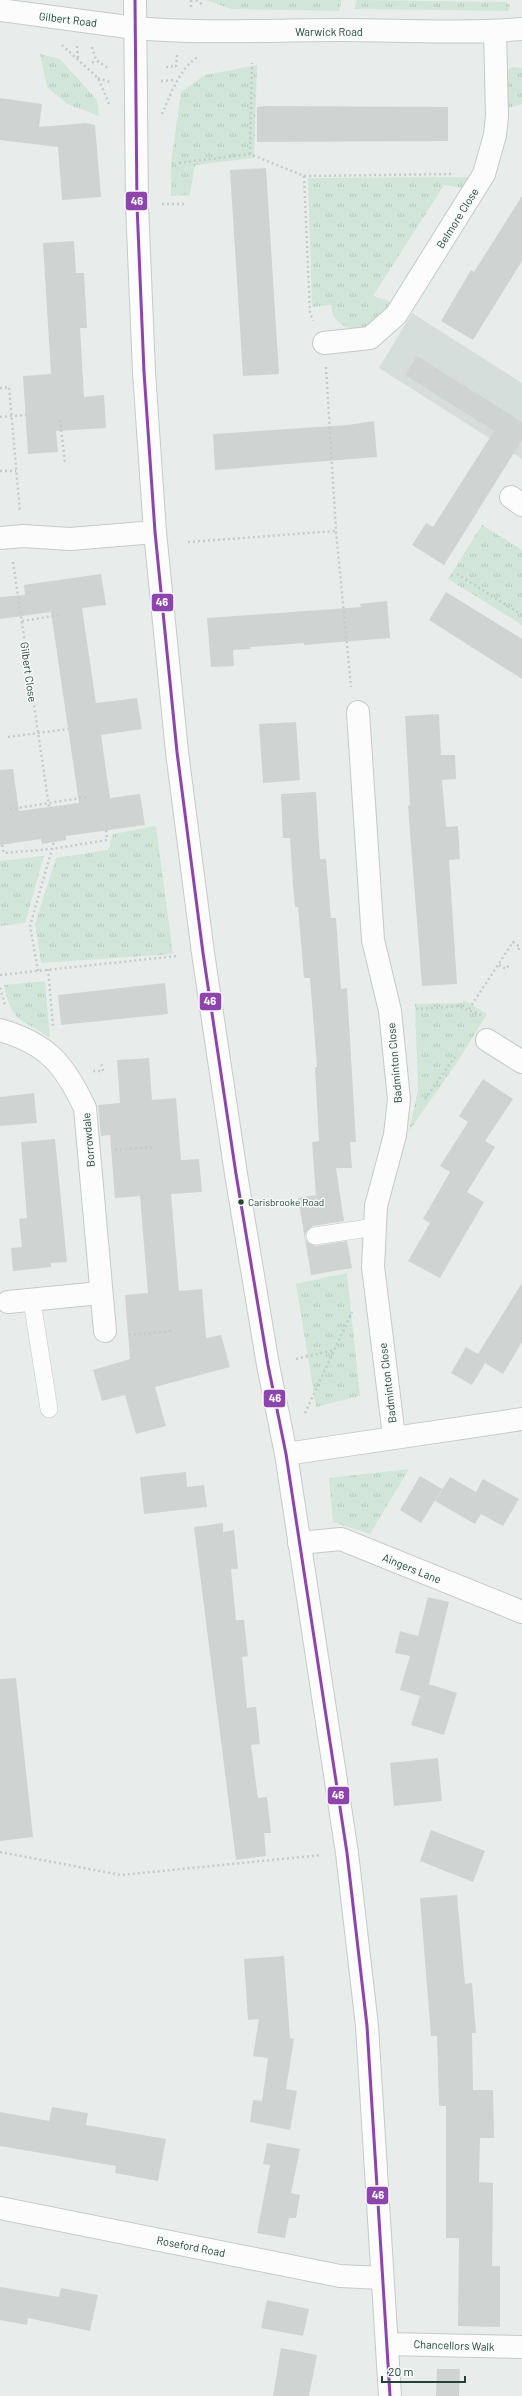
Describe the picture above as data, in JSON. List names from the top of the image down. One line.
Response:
{"streets":{"street":["Gilbert Road","Warwick Road","Belmore Close","Badminton Close","Borrowdale","Aingers Lane","Roseford Road","Chancellors Walk"],"path":["Gilbert Close"]},"crossings":[["Gilbert Road","Warwick Road"],["Warwick Road","Belmore Close"]],"places":["Carisbrooke Road"],"lines":["transit line 46"],"scale_bar":"20 m"}
